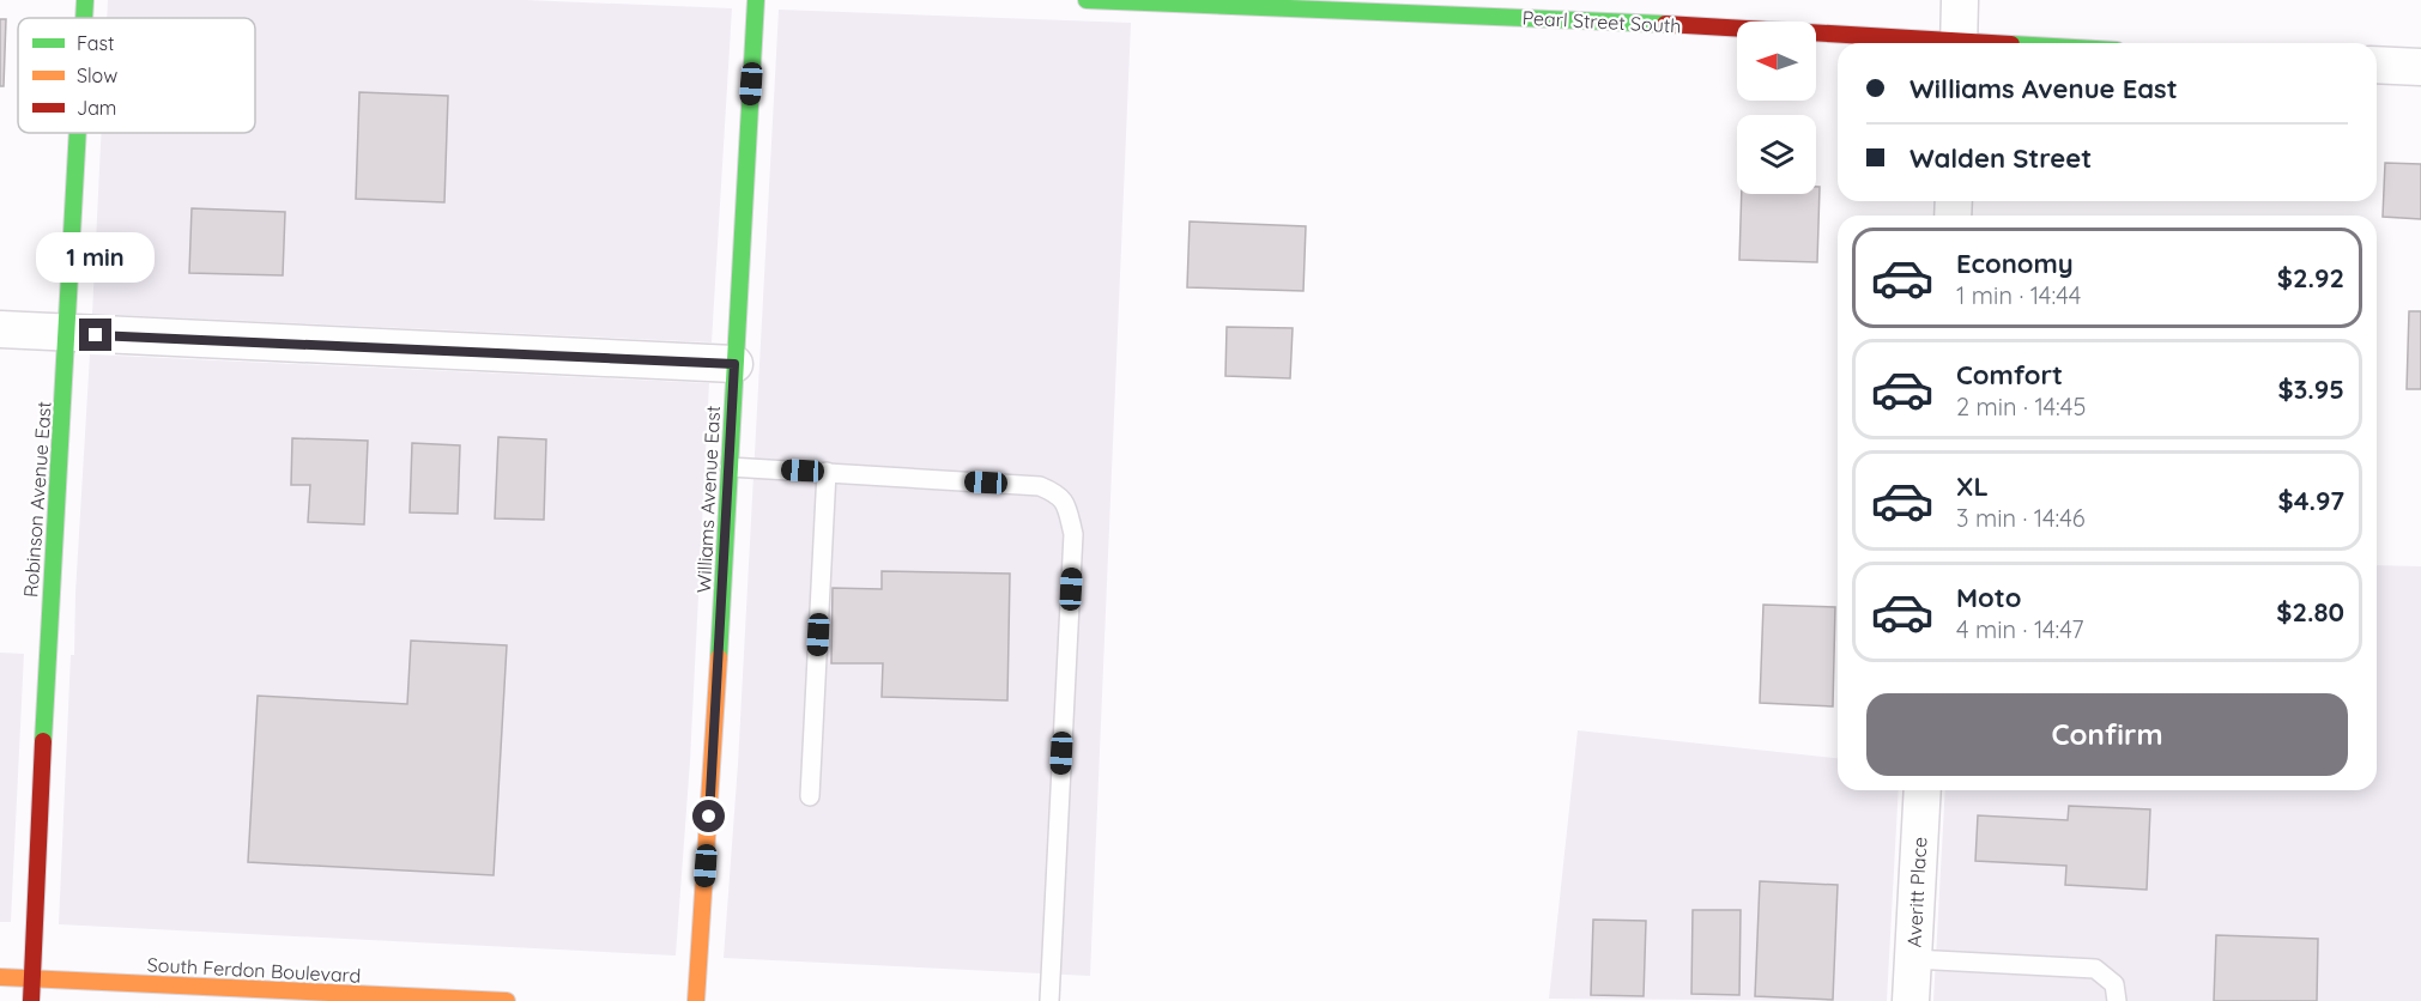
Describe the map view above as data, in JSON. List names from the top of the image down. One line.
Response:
{"streets":{"street":["Pearl Street South","Robinson Avenue East","Williams Avenue East","Averitt Place","South Ferdon Boulevard"]},"crossings":[["Robinson Avenue East","South Ferdon Boulevard"]],"legend":["Fast","Slow","Jam"],"north":"left","page":{"banner":["Williams Avenue East","Walden Street"],"list":[{"name":"Economy","note":"1 min · 14:44","value":"$2.92"},{"name":"Comfort","note":"2 min · 14:45","value":"$3.95"},{"name":"XL","note":"3 min · 14:46","value":"$4.97"},{"name":"Moto","note":"4 min · 14:47","value":"$2.80"}],"bubble":"1 min","buttons":"Confirm"}}
